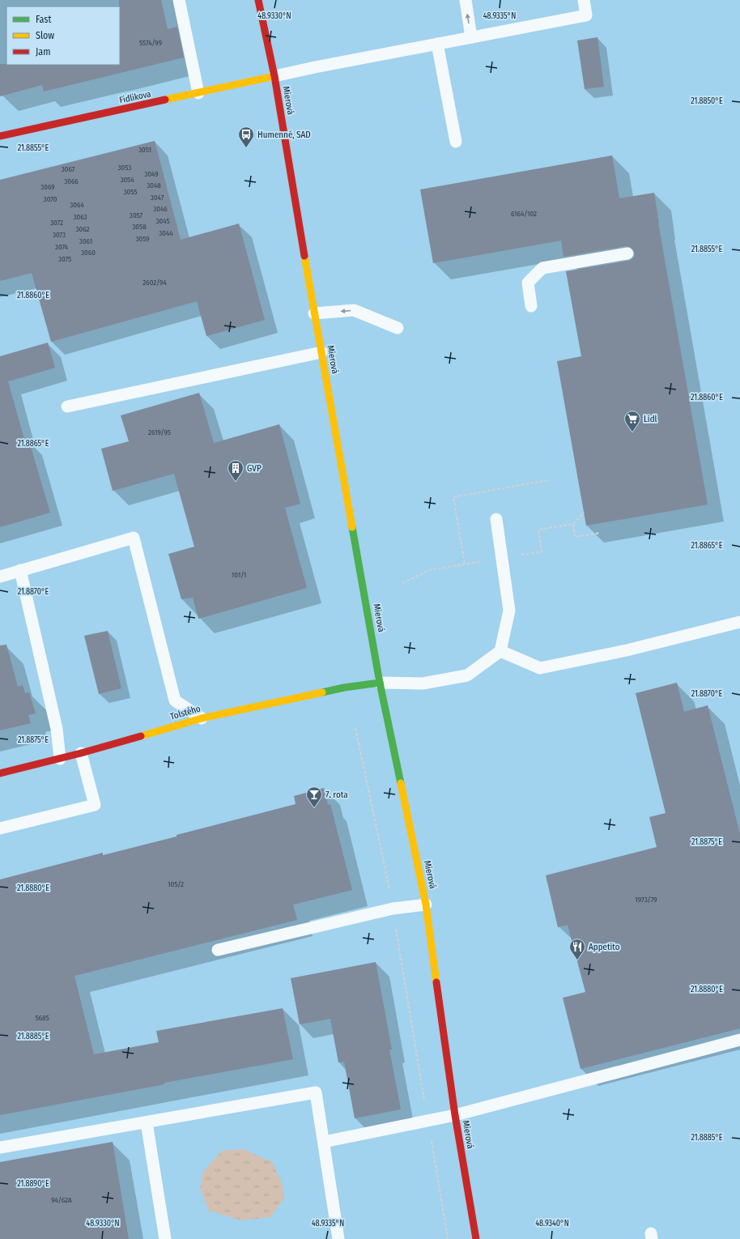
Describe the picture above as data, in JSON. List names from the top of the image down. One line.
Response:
{"streets":{"main road":["Fidlikova","Mierová","Tolstého"]},"crossings":[["Fidlikova","Mierová"],["Mierová","Tolstého"]],"places":{"bus stop":["Humenné, SAD"],"supermarket":["Lidl"],"building":["GVP"],"bar":["7. rota"],"restaurant":["Appetito"]},"house_numbers":["5574/99","3051","3053","3067","3049","3054","3066","3048","3069","3055","3047","3070","3064","3046","6164/102","3057","3063","3045","3072","3058","3062","3044","3073","3059","3061","3074","3060","3075","2602/94","2619/95","101/1","105/2","1973/79","5685","94/62A"],"legend":["Fast","Slow","Jam"],"coordinates":["48.9330°N","48.9335°N","21.8850°E","21.8855°E","21.8860°E","21.8865°E","21.8870°E","21.8875°E","21.8880°E","21.8885°E","21.8890°E","48.9340°N"]}
